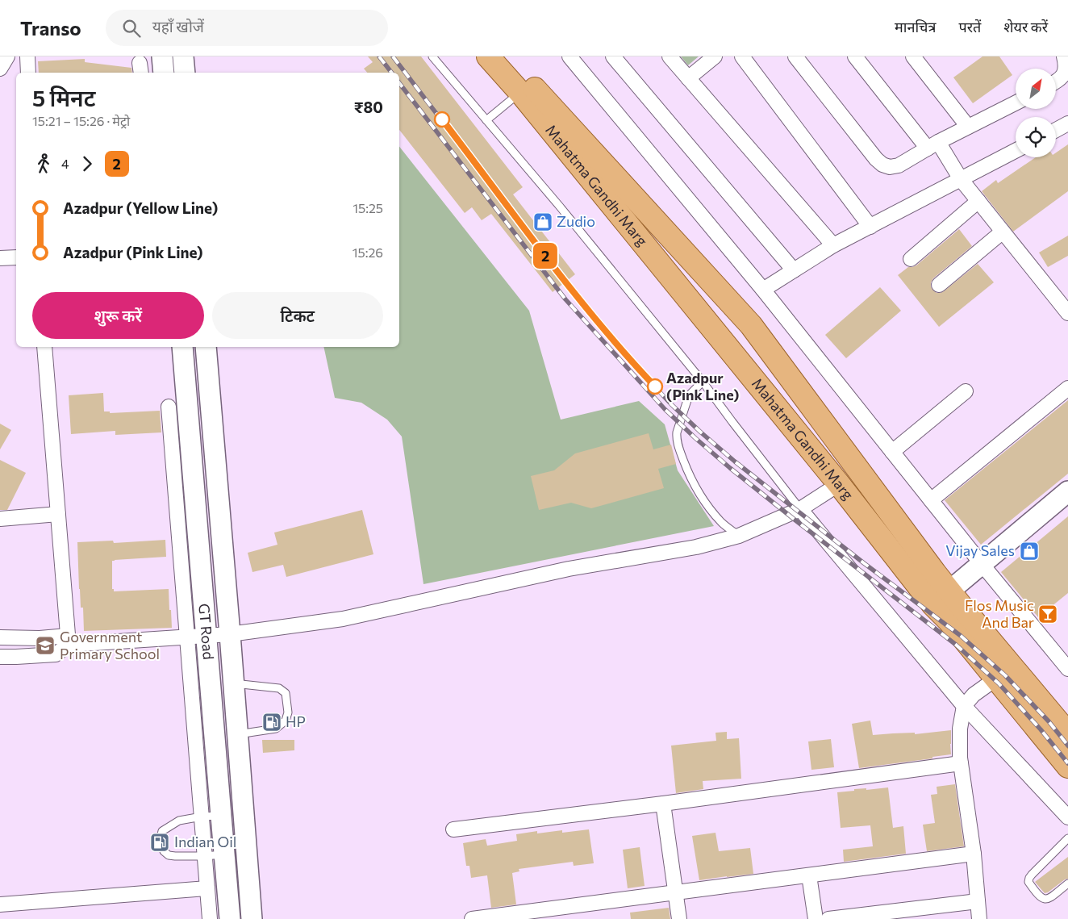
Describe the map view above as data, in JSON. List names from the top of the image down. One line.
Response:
{"streets":{"main road":["Mahatma Gandhi Marg","GT Road"]},"places":{"shop":["Zudio","Vijay Sales"],"other":["Azadpur (Pink Line)"],"bar":["Flos Music And Bar"],"school or university":["Government Primary School"],"fuel station":["HP","Indian Oil"]},"lines":["metro line 2"],"north":"top right","page":{"header":"Transo","search":"यहाँ खोजें","nav":["मानचित्र","परतें","शेयर करें"],"on_map":"2","heading":["5 मिनट","15:21 – 15:26 · मेट्रो","₹80"],"legs":["4","2"],"list":[{"name":"Azadpur (Yellow Line)","value":"15:25"},{"name":"Azadpur (Pink Line)","value":"15:26"}],"buttons":["शुरू करें","टिकट"]}}
